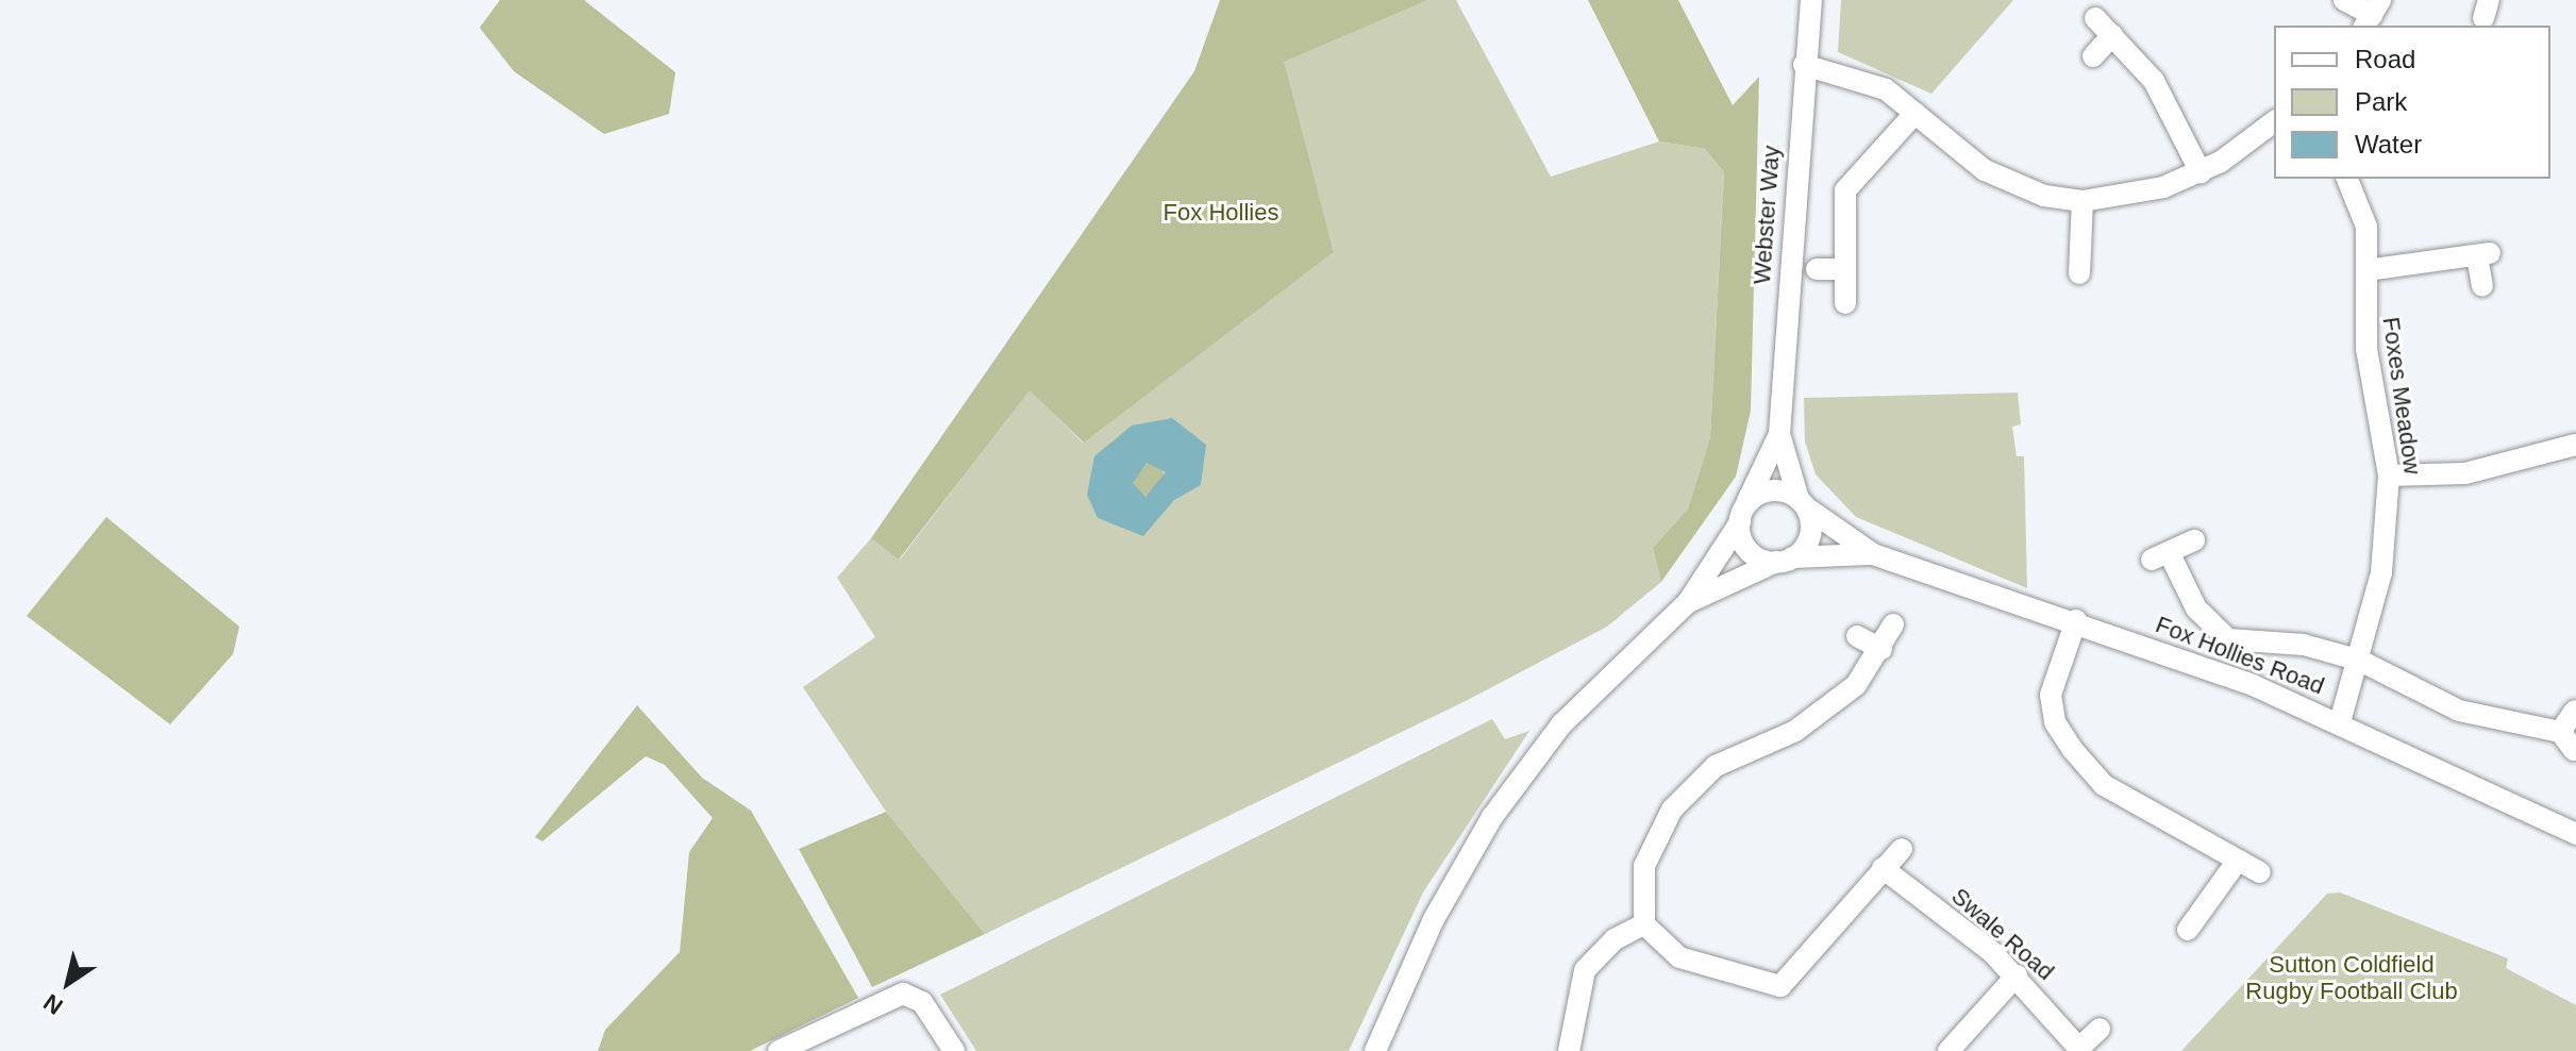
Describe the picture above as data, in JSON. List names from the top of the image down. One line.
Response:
{"streets":{"street":["Webster Way","Foxes Meadow","Fox Hollies Road","Swale Road"]},"crossings":[["Webster Way","Fox Hollies Road"],["Foxes Meadow","Fox Hollies Road"]],"parks":["Fox Hollies","Sutton Coldfield Rugby Football Club"],"legend":["Road","Park","Water"],"north":"bottom left"}
